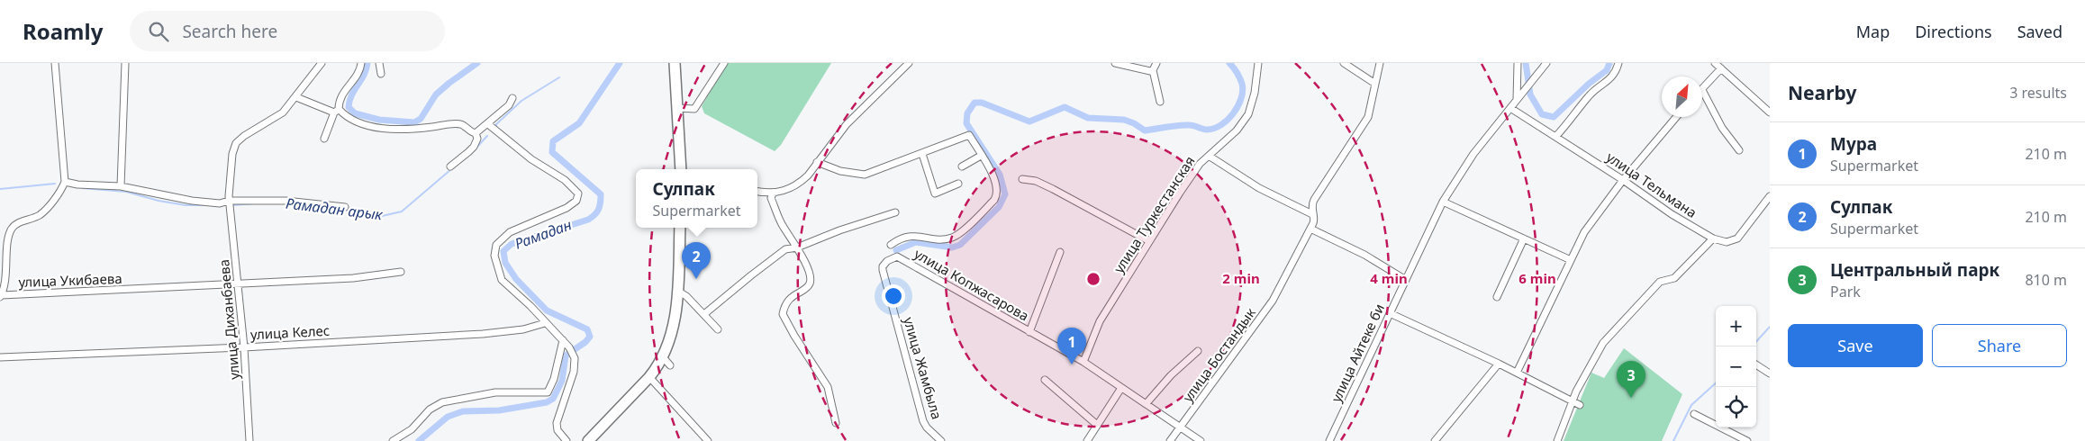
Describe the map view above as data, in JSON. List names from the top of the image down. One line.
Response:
{"streets":{"street":["улица Тельмана","улица Туркестанская","улица Укибаева","улица Копжасарова","улица Диханбаева","улица Келес","улица Айтеке би","улица Бостандык","улица Жамбыла"]},"crossings":[["улица Тельмана","улица Айтеке би"],["улица Туркестанская","улица Копжасарова"],["улица Туркестанская","улица Бостандык"],["улица Укибаева","улица Диханбаева"],["улица Копжасарова","улица Жамбыла"],["улица Диханбаева","улица Келес"]],"water":["Рамадан арык","Рамадан"],"north":"top right","page":{"header":"Roamly","search":"Search here","nav":["Map","Directions","Saved"],"heading":["Nearby","3 results"],"list":[{"mark":"1","name":"Мура","note":"Supermarket","value":"210 m"},{"mark":"2","name":"Сулпак","note":"Supermarket","value":"210 m"},{"mark":"3","name":"Центральный парк","note":"Park","value":"810 m"}],"popup":["Сулпак","Supermarket"],"pins":["2","1","3"],"map_buttons":["+","−"],"buttons":["Save","Share"]},"rings":["2 min","4 min","6 min"]}
